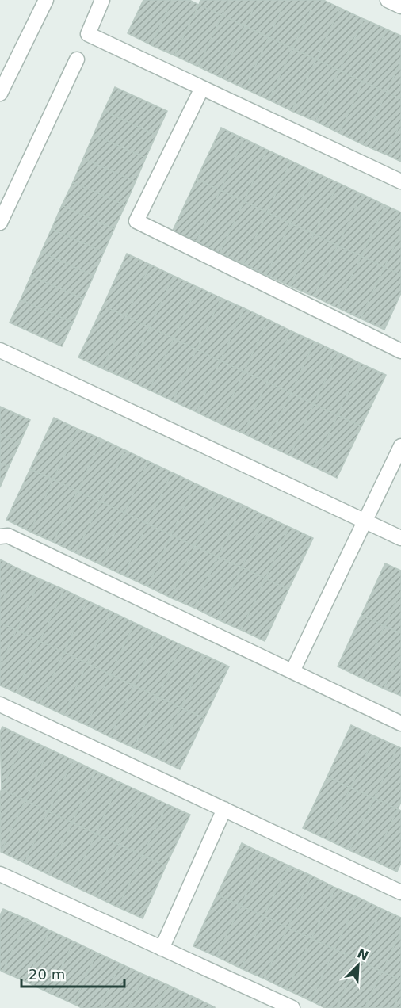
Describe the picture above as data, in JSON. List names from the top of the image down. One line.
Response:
{"scale_bar":"20 m","north":"top right"}
